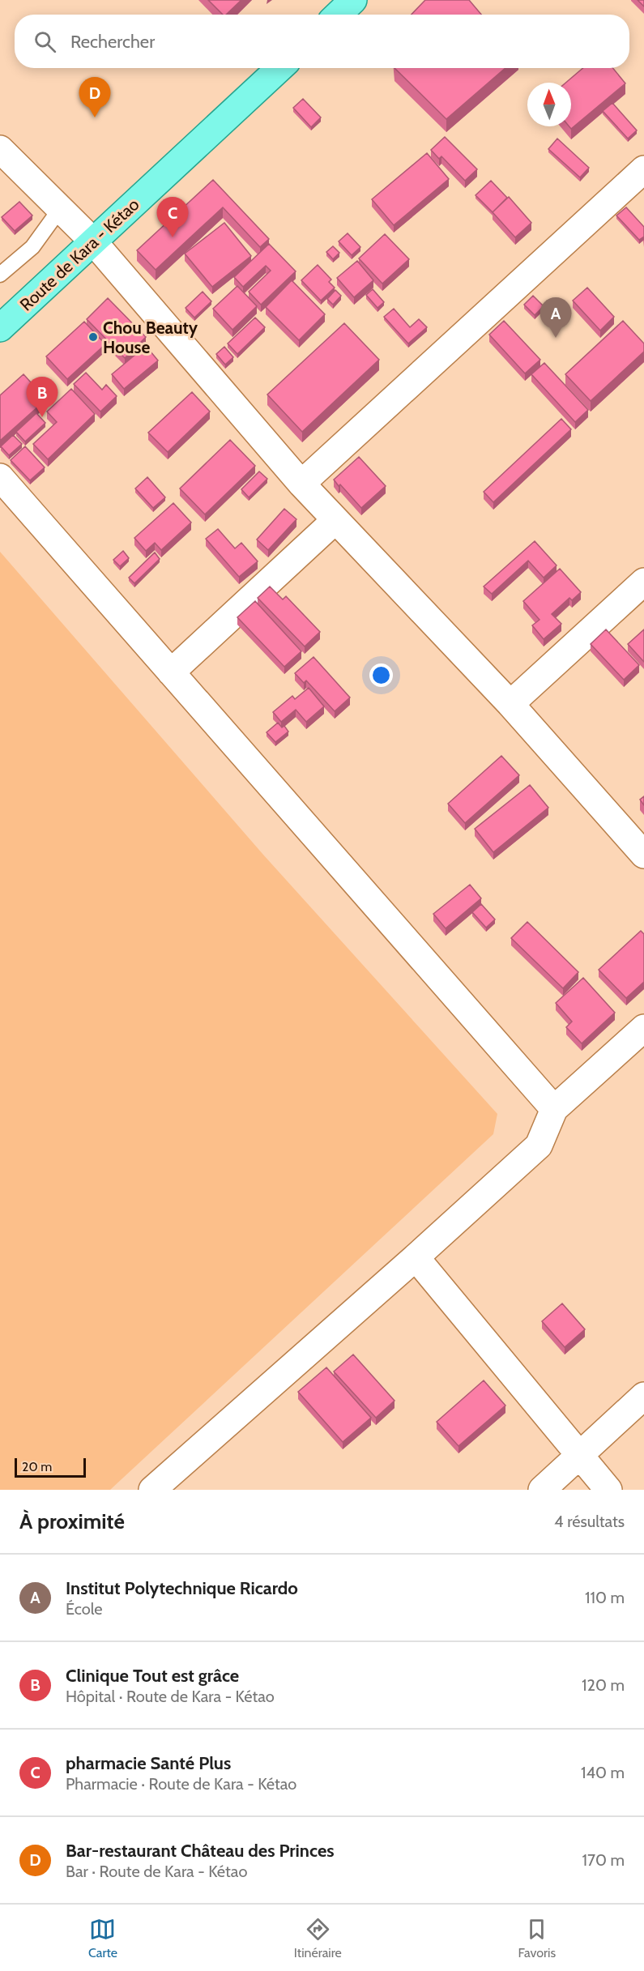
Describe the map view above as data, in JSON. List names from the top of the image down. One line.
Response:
{"streets":{"main road":["Route de Kara - Kétao"]},"places":["Chou Beauty House"],"scale_bar":"20 m","north":"top","page":{"search":"Rechercher","pins":["D","C","A","B"],"scale":"20 m","heading":["À proximité","4 résultats"],"list":[{"mark":"A","name":"Institut Polytechnique Ricardo","note":"École","value":"110 m"},{"mark":"B","name":"Clinique Tout est grâce","note":"Hôpital · Route de Kara - Kétao","value":"120 m"},{"mark":"C","name":"pharmacie Santé Plus","note":"Pharmacie · Route de Kara - Kétao","value":"140 m"},{"mark":"D","name":"Bar-restaurant Château des Princes","note":"Bar · Route de Kara - Kétao","value":"170 m"}],"nav":["Carte","Itinéraire","Favoris"]}}
